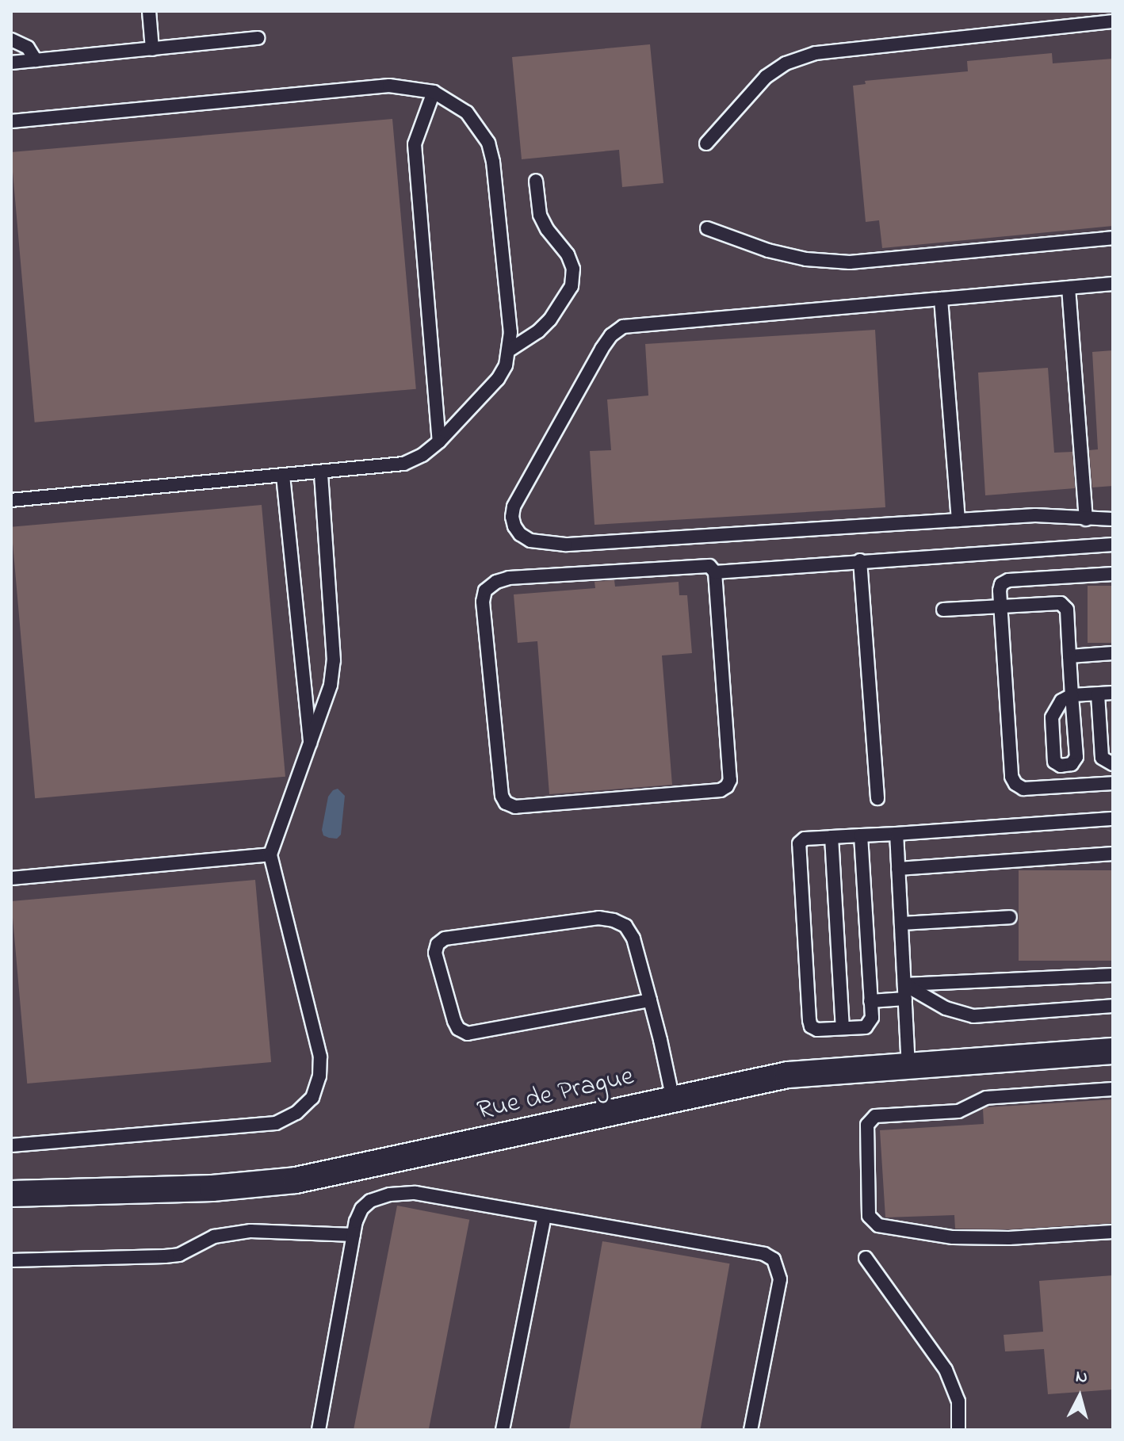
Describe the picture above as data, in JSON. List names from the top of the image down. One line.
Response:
{"streets":{"street":["Rue de Prague"]},"north":"top"}
